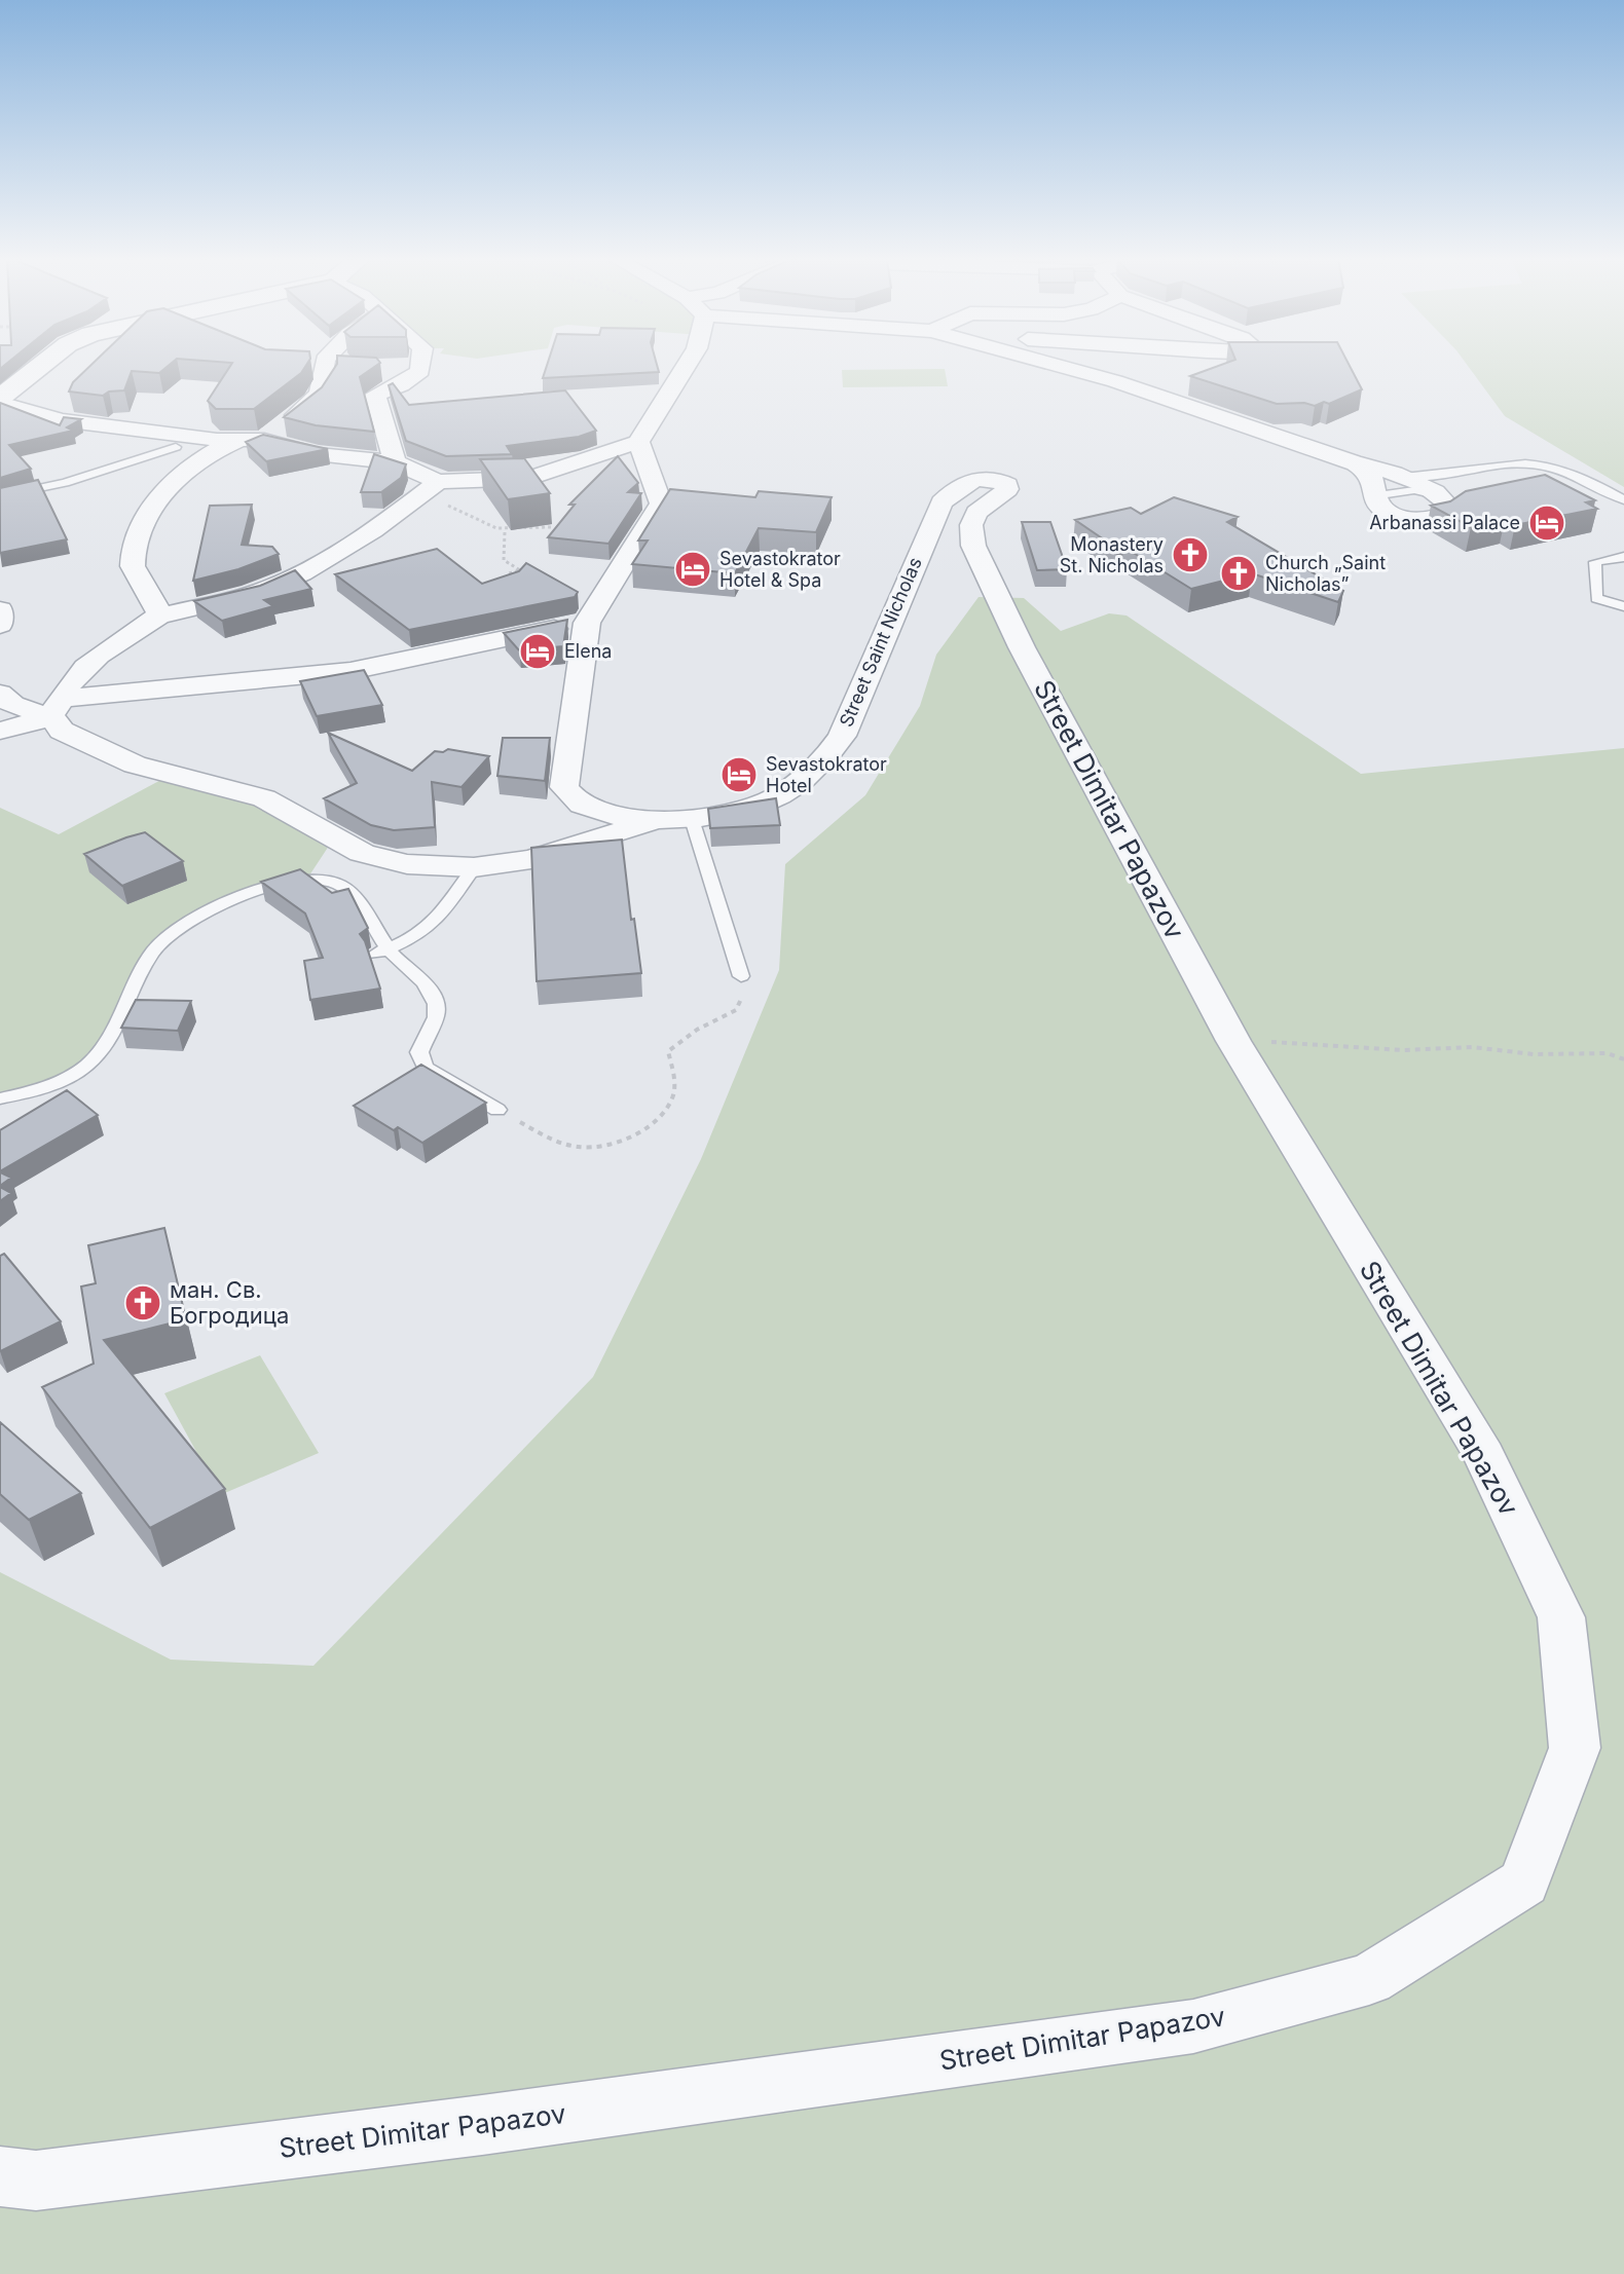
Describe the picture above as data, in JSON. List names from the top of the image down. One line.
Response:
{"streets":{"street":["Street Saint Nicholas","Street Dimitar Papazov"]},"crossings":[["Street Saint Nicholas","Street Dimitar Papazov"]],"places":{"hotel":["Arbanassi Palace","Sevastokrator Hotel & Spa","Elena","Sevastokrator Hotel"],"church":["Monastery St. Nicholas","Church „Saint Nicholas”","ман. Св. Богродица"]}}
